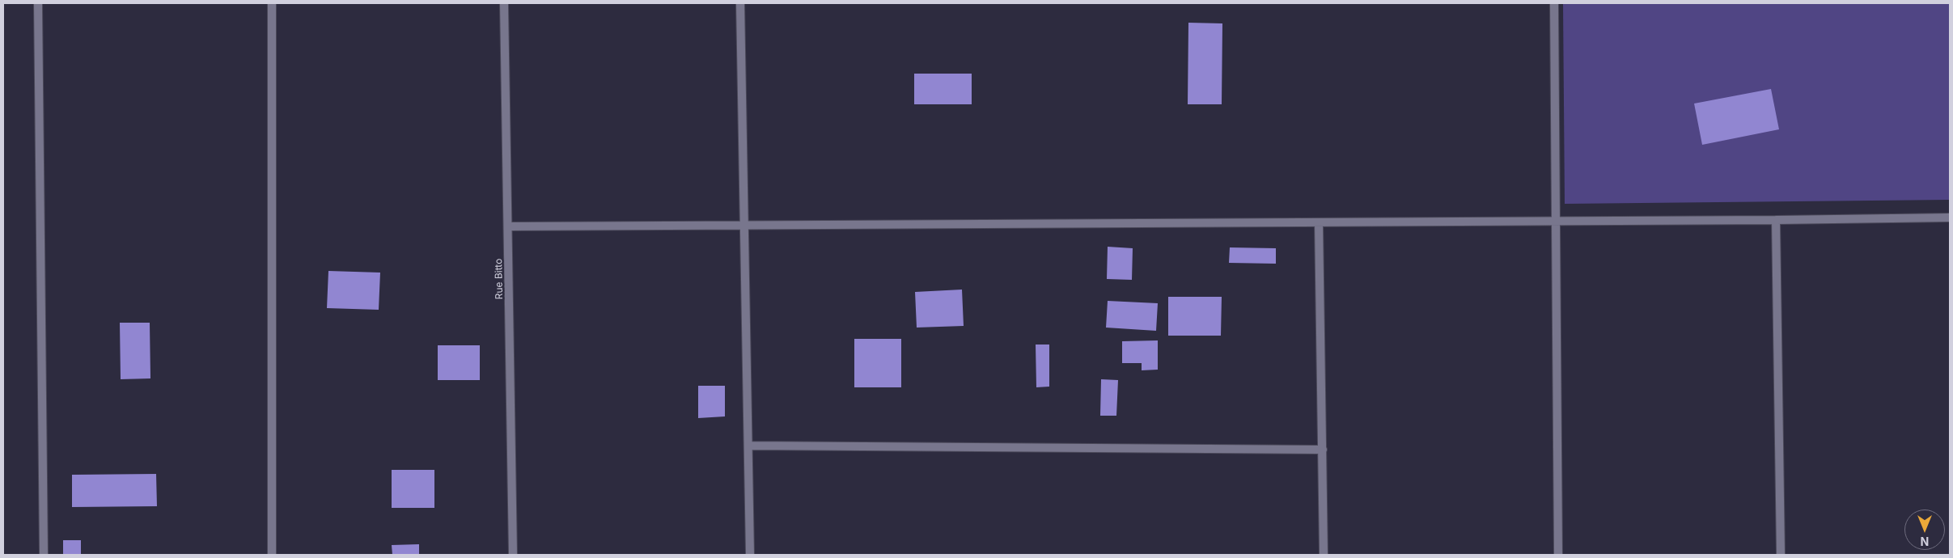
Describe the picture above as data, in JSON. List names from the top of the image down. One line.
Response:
{"streets":{"street":["Rue Bitto"]},"north":"bottom"}
